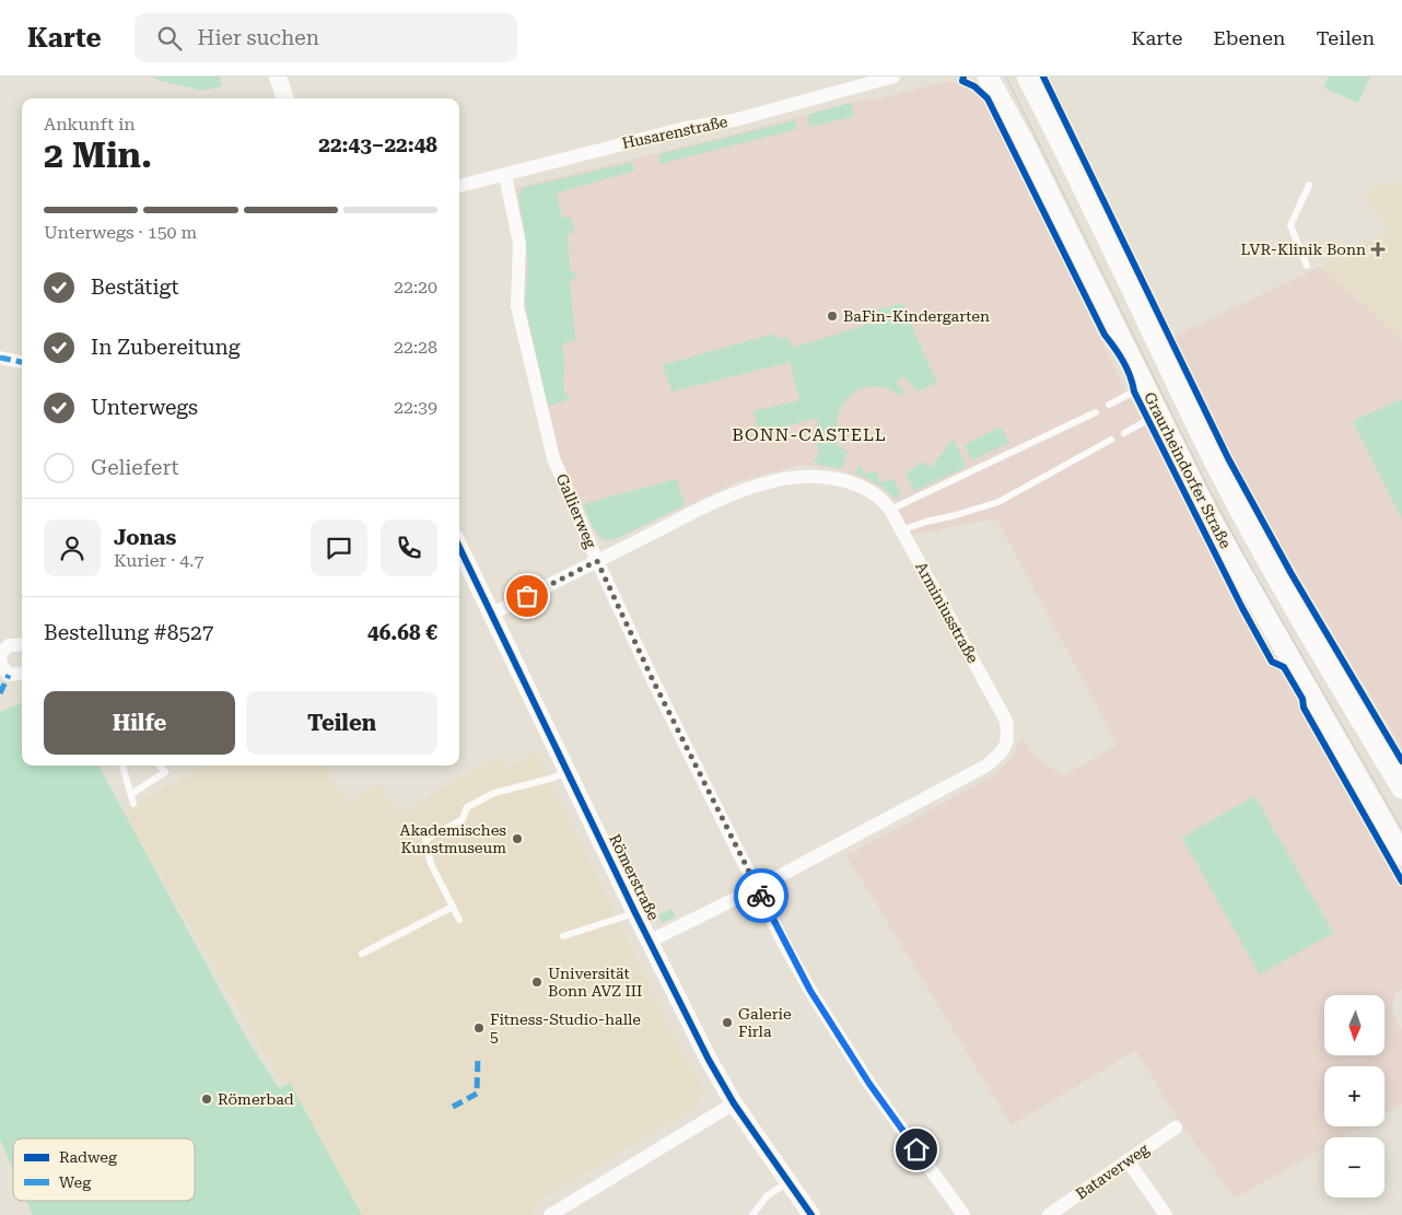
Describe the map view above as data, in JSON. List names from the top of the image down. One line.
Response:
{"streets":{"main road":["Graurheindorfer Straße"],"street":["Husarenstraße","Gallierweg","Arminiusstraße","Römerstraße","Bataverweg"]},"crossings":[["Husarenstraße","Gallierweg"],["Gallierweg","Arminiusstraße"],["Arminiusstraße","Römerstraße"]],"districts":["BONN-CASTELL"],"places":{"health":["LVR-Klinik Bonn"],"other":["BaFin-Kindergarten","Akademisches Kunstmuseum","Universität Bonn AVZ III","Galerie Firla","Fitness-Studio-halle 5","Römerbad"]},"legend":["Radweg","Weg"],"north":"bottom","page":{"header":"Karte","search":"Hier suchen","nav":["Karte","Ebenen","Teilen"],"heading":["2 Min.","Ankunft in","22:43–22:48"],"panel":["Jonas","Kurier · 4.7","Bestellung #8527","46.68 €"],"bar":"Unterwegs · 150 m","list":[["Bestätigt","22:20"],["In Zubereitung","22:28"],["Unterwegs","22:39"],"Geliefert"],"buttons":["Hilfe","Teilen"],"map_buttons":["+","−"]}}
